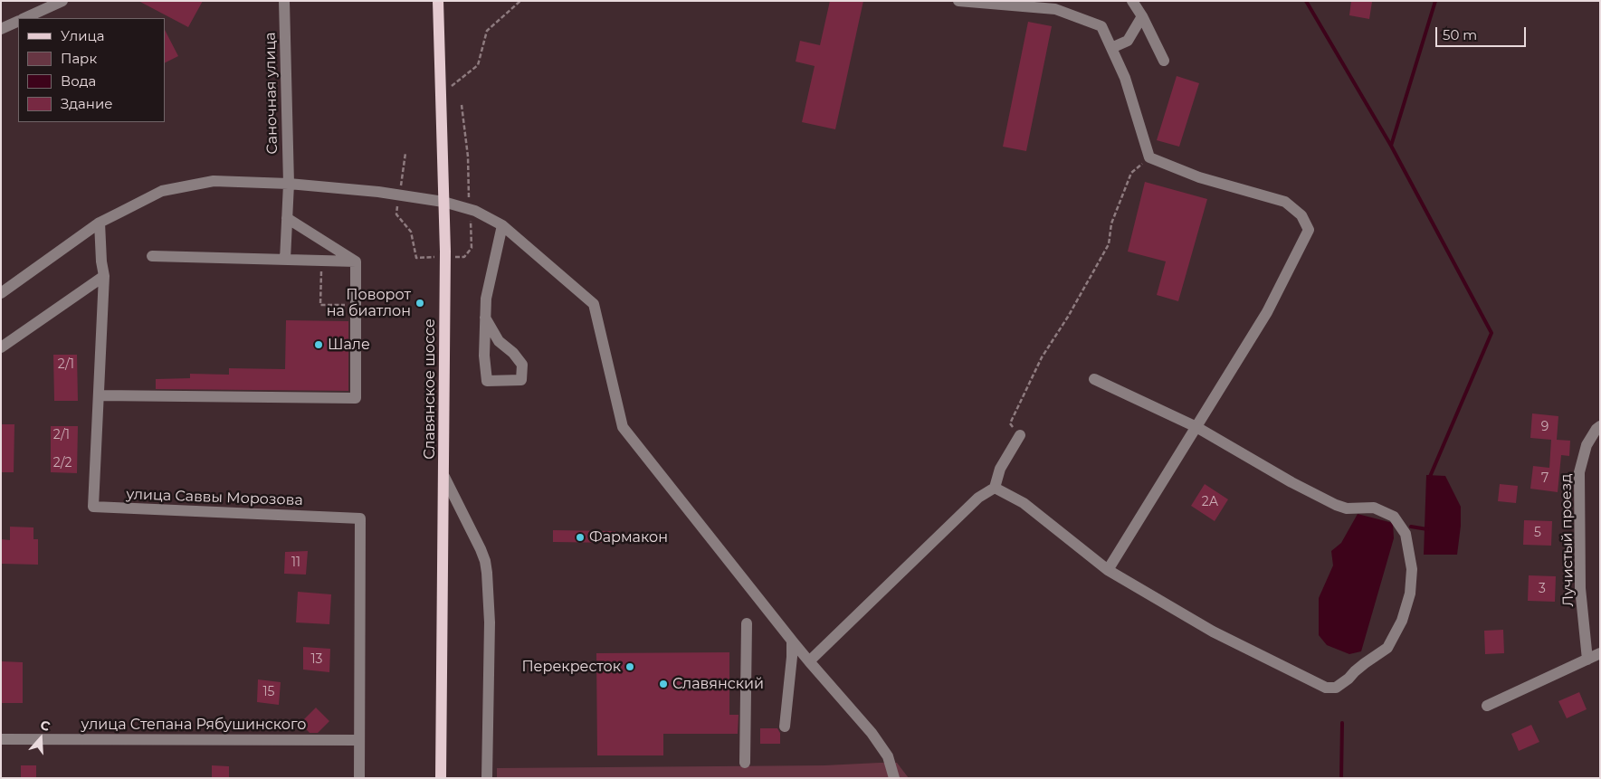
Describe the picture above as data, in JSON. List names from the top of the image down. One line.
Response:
{"streets":{"main road":["Славянское шоссе"],"street":["Саночная улица","улица Саввы Морозова","Лучистый проезд","улица Степана Рябушинского"]},"crossings":[["улица Саввы Морозова","улица Степана Рябушинского"]],"places":["Поворот на биатлон","Шале","Фармакон","Перекресток","Славянский"],"house_numbers":["2/1","9","2/1","2/2","7","2А","5","11","3","13","15"],"legend":["Улица","Парк","Вода","Здание"],"scale_bar":"50 m","north":"top"}
